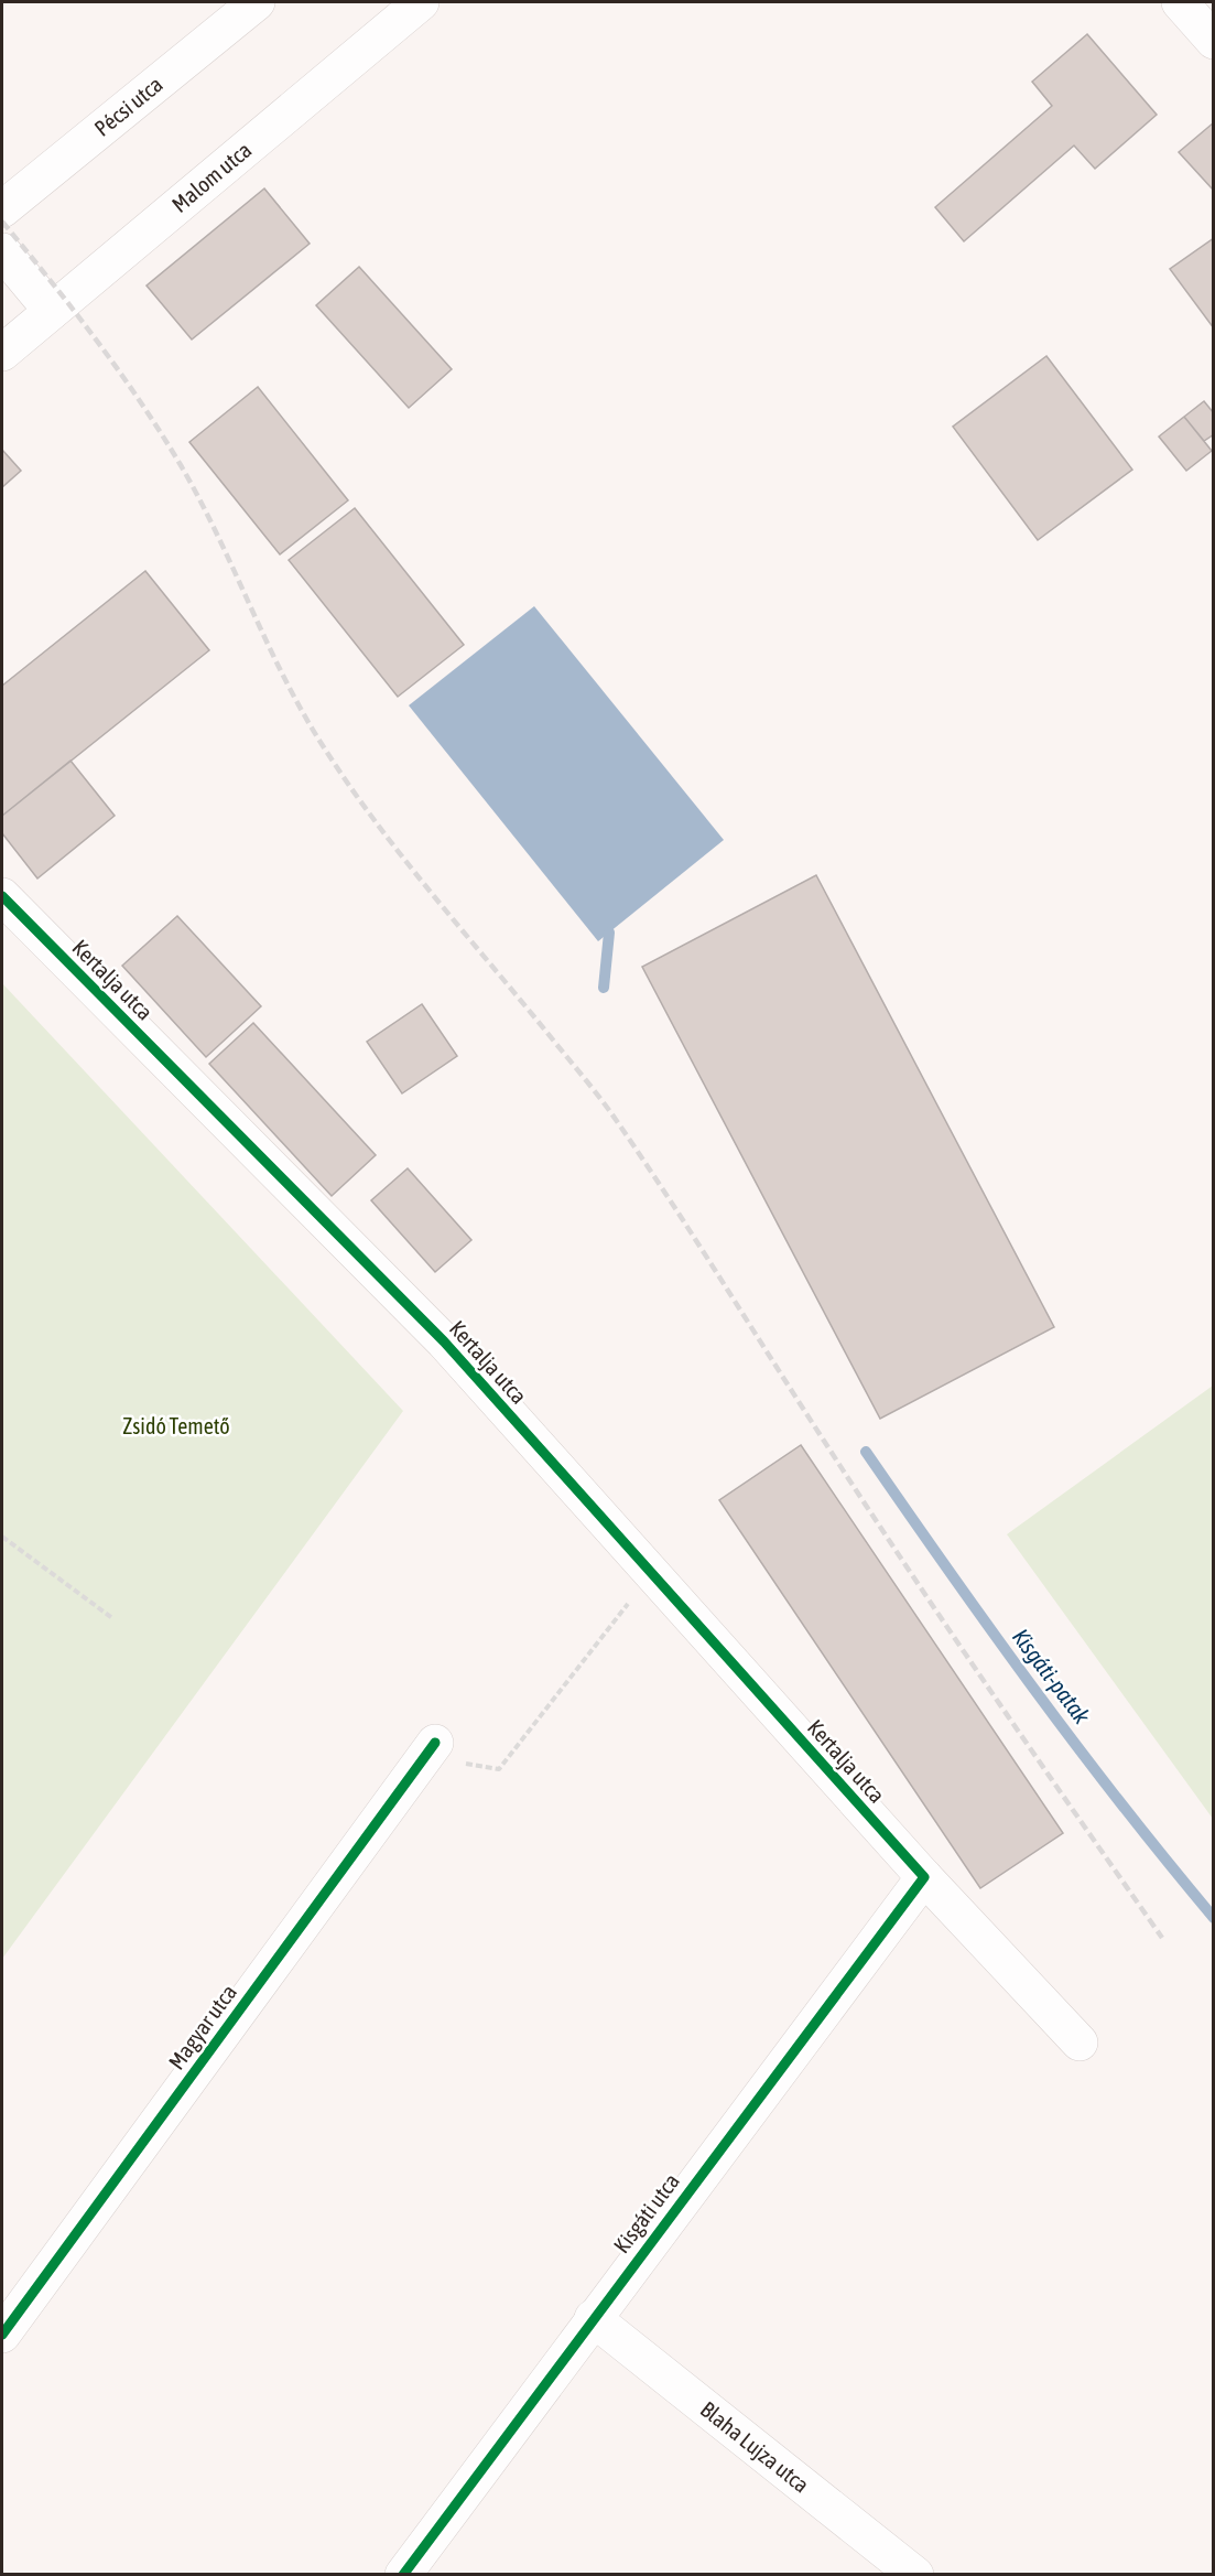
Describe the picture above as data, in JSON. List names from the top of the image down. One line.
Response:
{"streets":{"street":["Pécsi utca","Malom utca","Kertalja utca","Magyar utca","Kisgáti utca","Blaha Lujza utca"]},"crossings":[["Kertalja utca","Kisgáti utca"],["Kisgáti utca","Blaha Lujza utca"]],"water":["Kisgáti-patak"],"parks":["Zsidó Temető"]}
